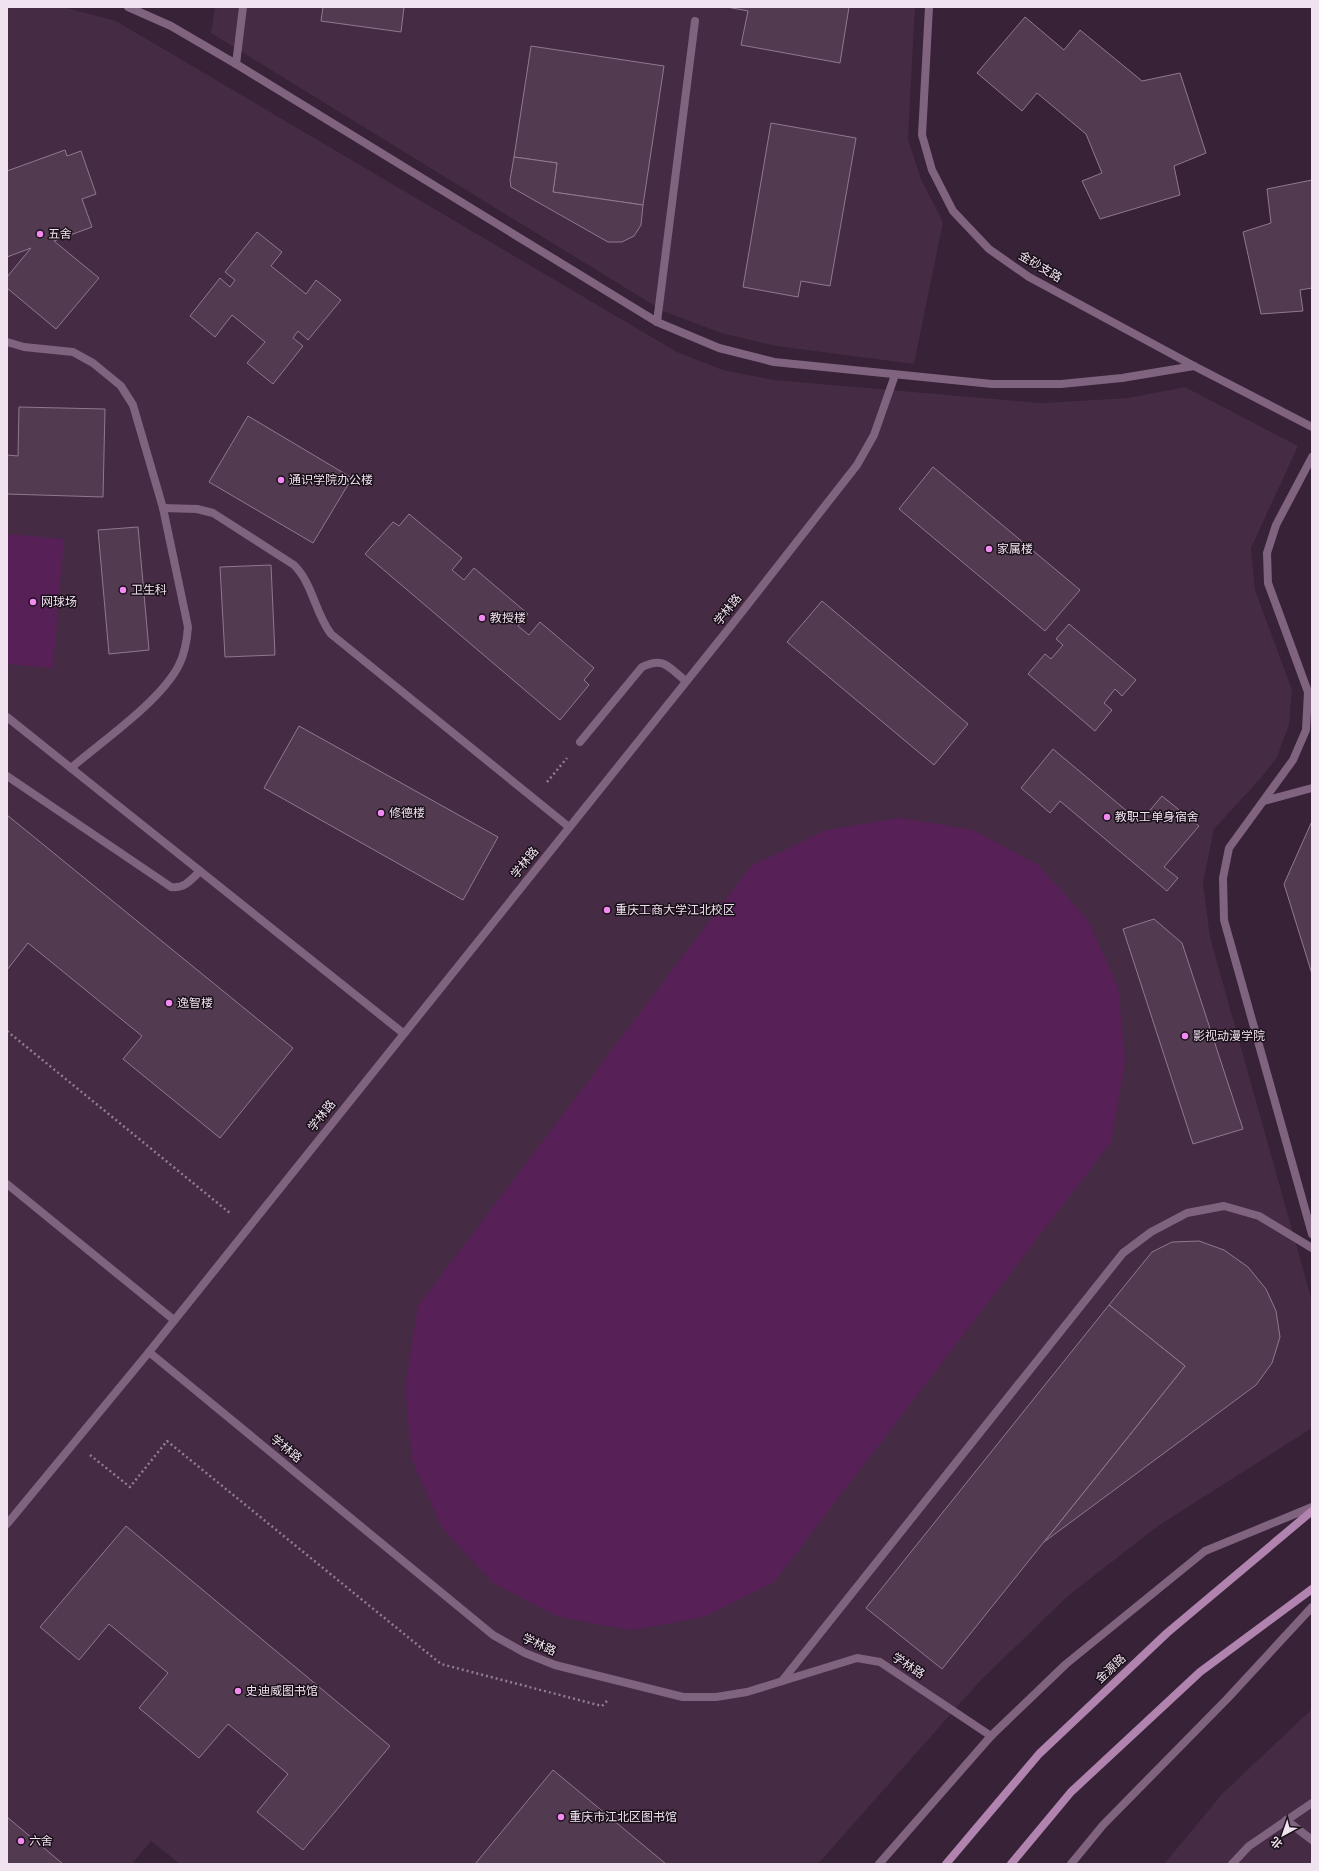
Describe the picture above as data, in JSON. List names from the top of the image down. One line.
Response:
{"streets":{"main road":["金源路"],"street":["金砂支路","学林路"]},"places":["五舍","通识学院办公楼","家属楼","卫生科","网球场","教授楼","修德楼","教职工单身宿舍","重庆工商大学江北校区","逸智楼","影视动漫学院","史迪威图书馆","重庆市江北区图书馆","六舍"],"north":"bottom left"}
